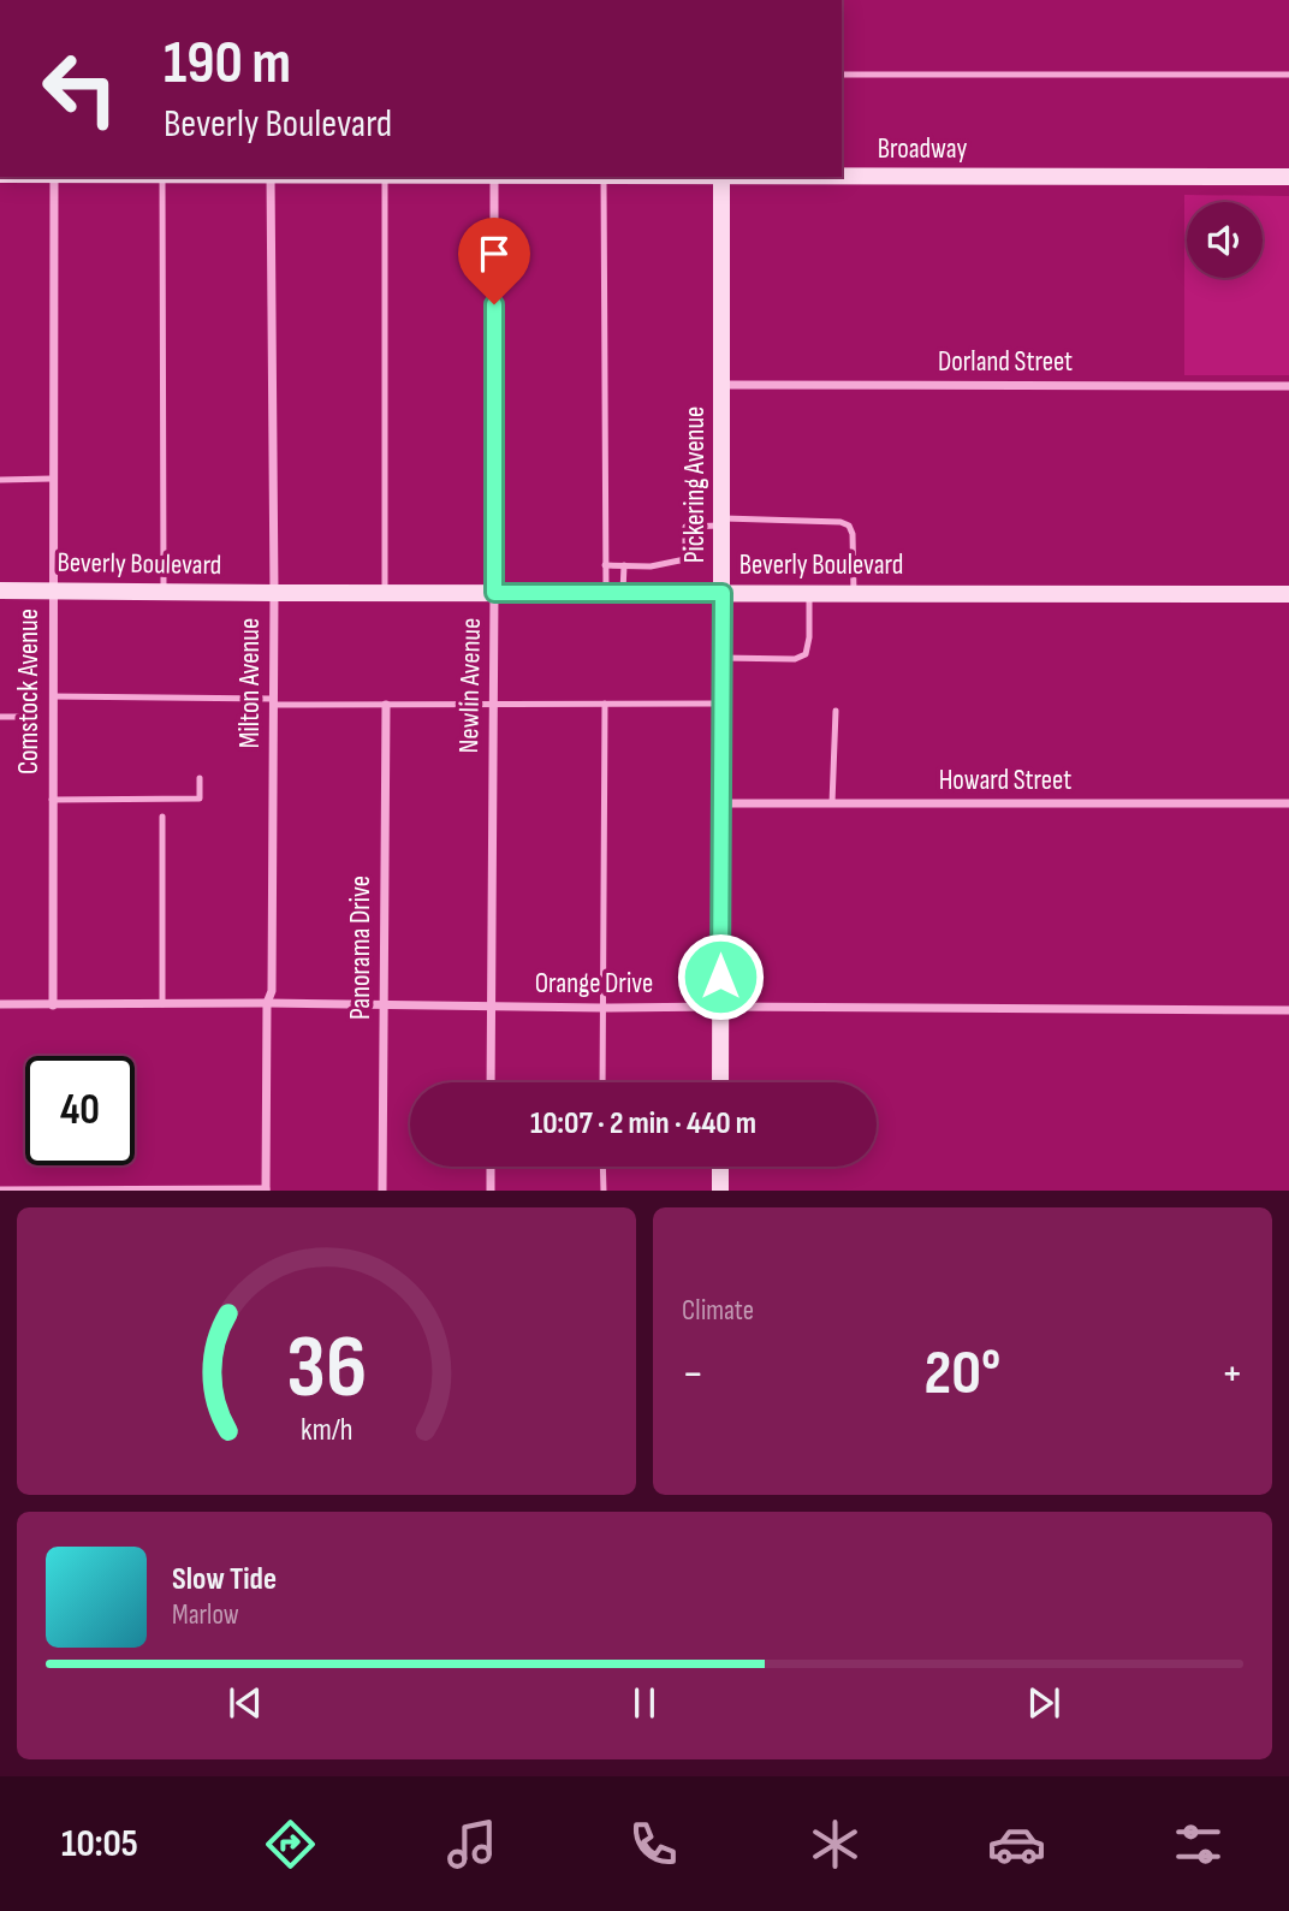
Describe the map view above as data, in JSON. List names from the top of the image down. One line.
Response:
{"streets":{"street":["Broadway","Dorland Street","Pickering Avenue","Beverly Boulevard","Milton Avenue","Newlin Avenue","Comstock Avenue","Howard Street","Panorama Drive","Orange Drive"]},"crossings":[["Dorland Street","Pickering Avenue"],["Pickering Avenue","Beverly Boulevard"],["Pickering Avenue","Howard Street"],["Pickering Avenue","Orange Drive"],["Beverly Boulevard","Milton Avenue"],["Beverly Boulevard","Newlin Avenue"],["Beverly Boulevard","Comstock Avenue"],["Milton Avenue","Orange Drive"],["Newlin Avenue","Orange Drive"],["Comstock Avenue","Orange Drive"],["Panorama Drive","Orange Drive"]],"page":{"turn":["190 m","Beverly Boulevard"],"limit":"40","trip":"10:07 · 2 min · 440 m","tile":"Climate","heat":["−","20°","+"],"song":["Slow Tide","Marlow"],"tabs":"10:05","gauge":["36","km/h"]}}
